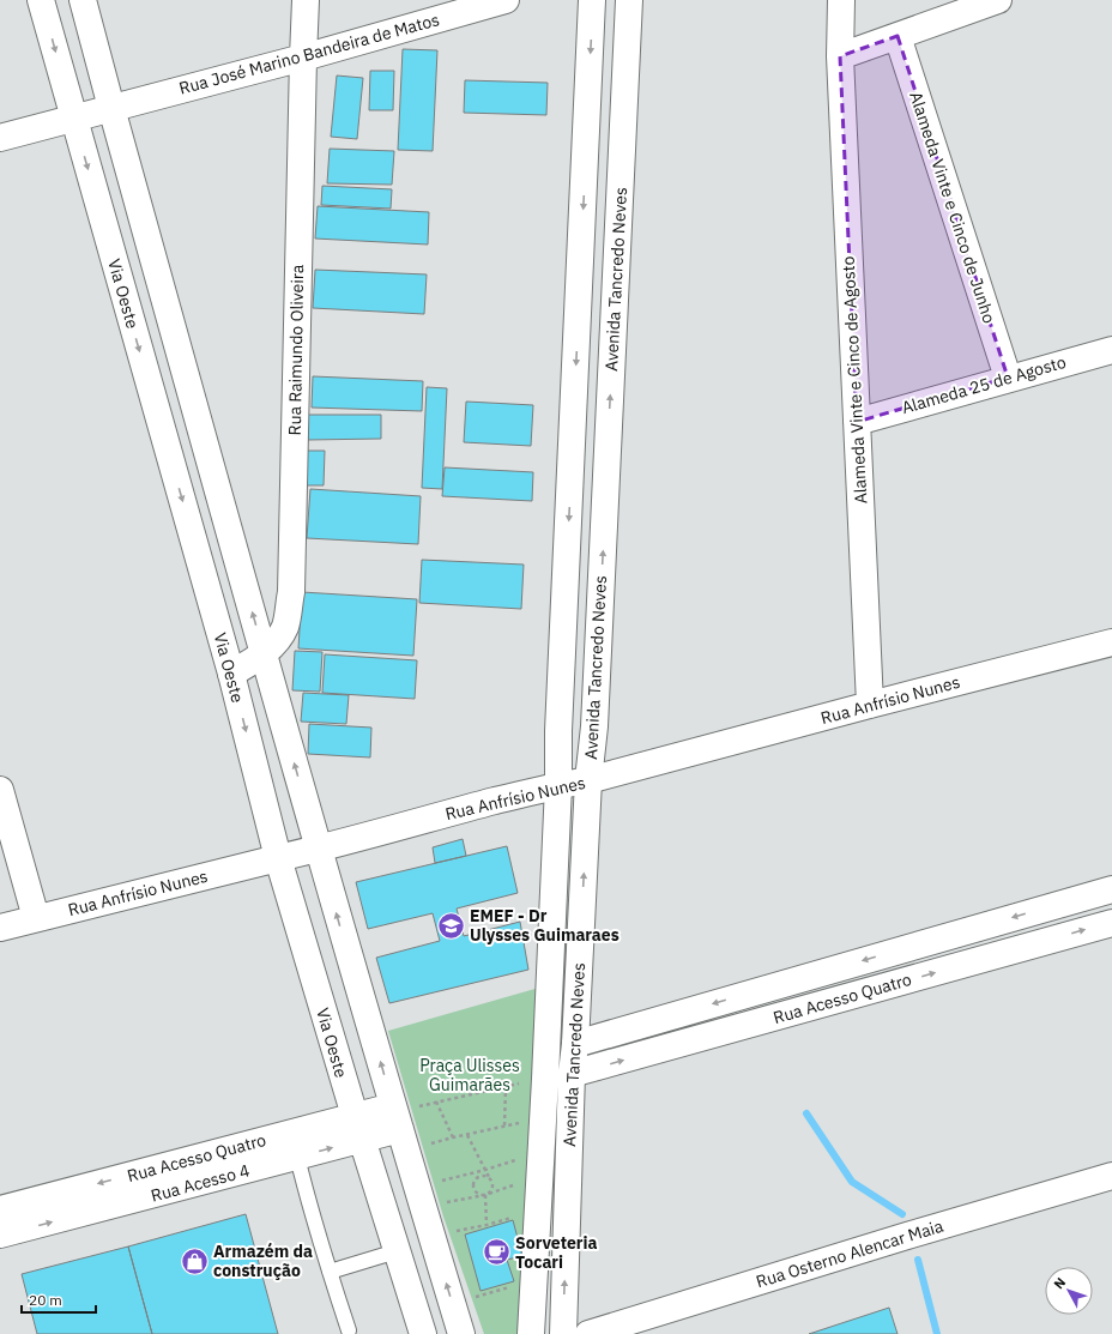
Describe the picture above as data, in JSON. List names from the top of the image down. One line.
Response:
{"streets":{"street":["Rua José Marino Bandeira de Matos","Alameda Vinte e Cinco de Junho","Avenida Tancredo Neves","Via Oeste","Rua Raimundo Oliveira","Alameda Vinte e Cinco de Agosto","Alameda 25 de Agosto","Rua Anfrísio Nunes","Rua Acesso Quatro","Rua Acesso 4","Rua Osterno Alencar Maia"]},"crossings":[["Rua José Marino Bandeira de Matos","Via Oeste"],["Rua José Marino Bandeira de Matos","Rua Raimundo Oliveira"],["Alameda Vinte e Cinco de Junho","Alameda 25 de Agosto"],["Avenida Tancredo Neves","Rua Anfrísio Nunes"],["Avenida Tancredo Neves","Rua Acesso Quatro"],["Via Oeste","Rua Raimundo Oliveira"],["Via Oeste","Rua Anfrísio Nunes"],["Via Oeste","Rua Acesso Quatro"],["Alameda Vinte e Cinco de Agosto","Alameda 25 de Agosto"],["Alameda Vinte e Cinco de Agosto","Rua Anfrísio Nunes"],["Rua Acesso Quatro","Rua Acesso 4"]],"one_way":["Rua Acesso 4"],"parks":["Praça Ulisses Guimarães"],"places":{"school or university":["EMEF - Dr Ulysses Guimaraes"],"cafe":["Sorveteria Tocari"],"shop":["Armazém da construção"]},"scale_bar":"20 m","north":"top left"}
